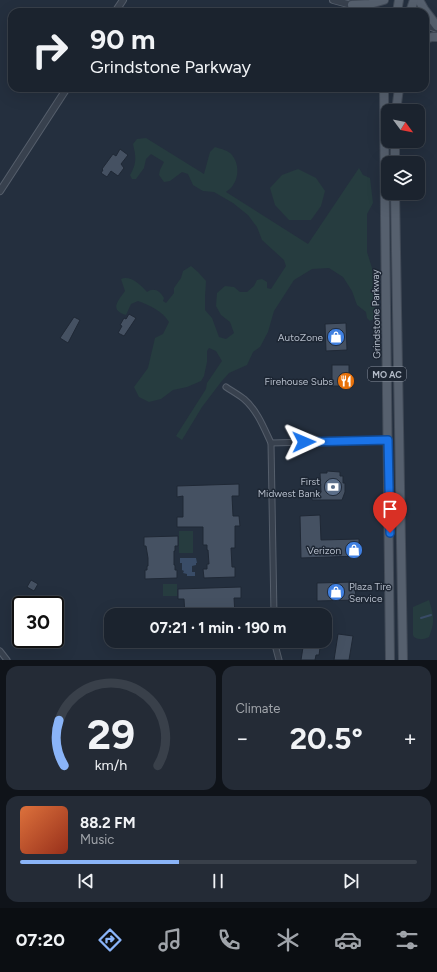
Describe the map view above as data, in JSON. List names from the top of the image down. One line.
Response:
{"streets":{"main road":["Grindstone Parkway","MO AC"]},"places":{"shop":["AutoZone","Verizon","Plaza Tire Service"],"restaurant":["Firehouse Subs"],"bank":["First Midwest Bank"]},"north":"bottom right","page":{"turn":["90 m","Grindstone Parkway"],"limit":"30","trip":"07:21 · 1 min · 190 m","tile":"Climate","heat":["−","20.5°","+"],"song":["88.2 FM","Music"],"tabs":"07:20","gauge":["29","km/h"]}}
